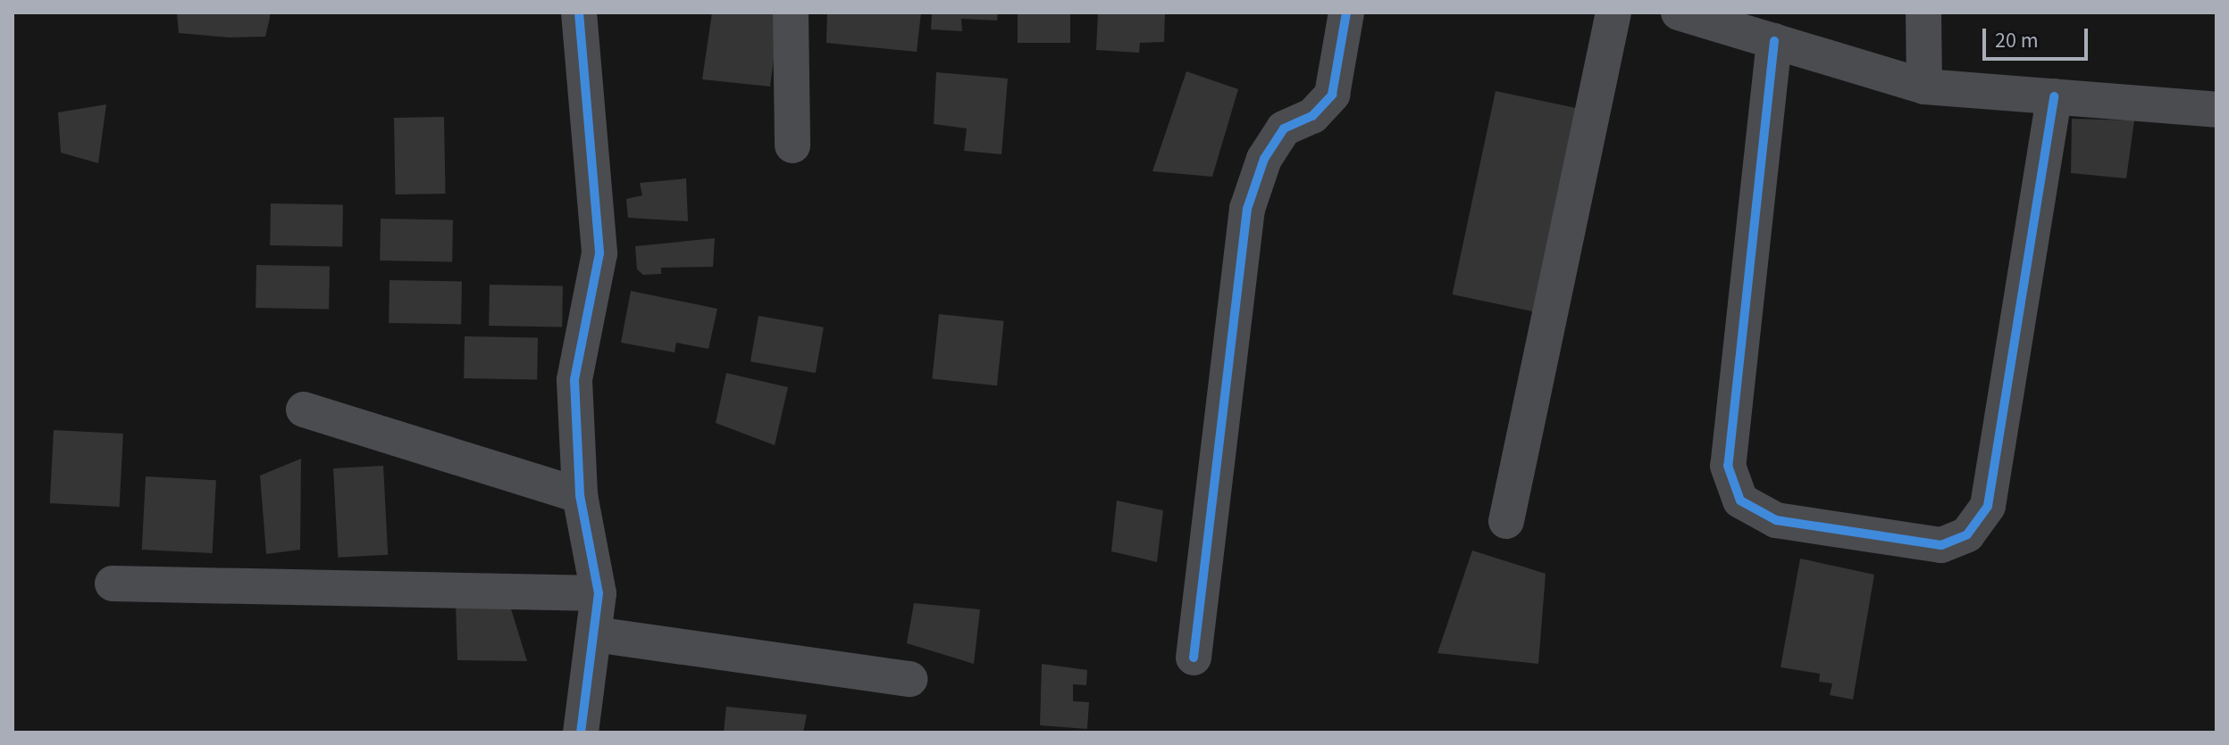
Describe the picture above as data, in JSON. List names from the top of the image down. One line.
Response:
{"scale_bar":"20 m"}
